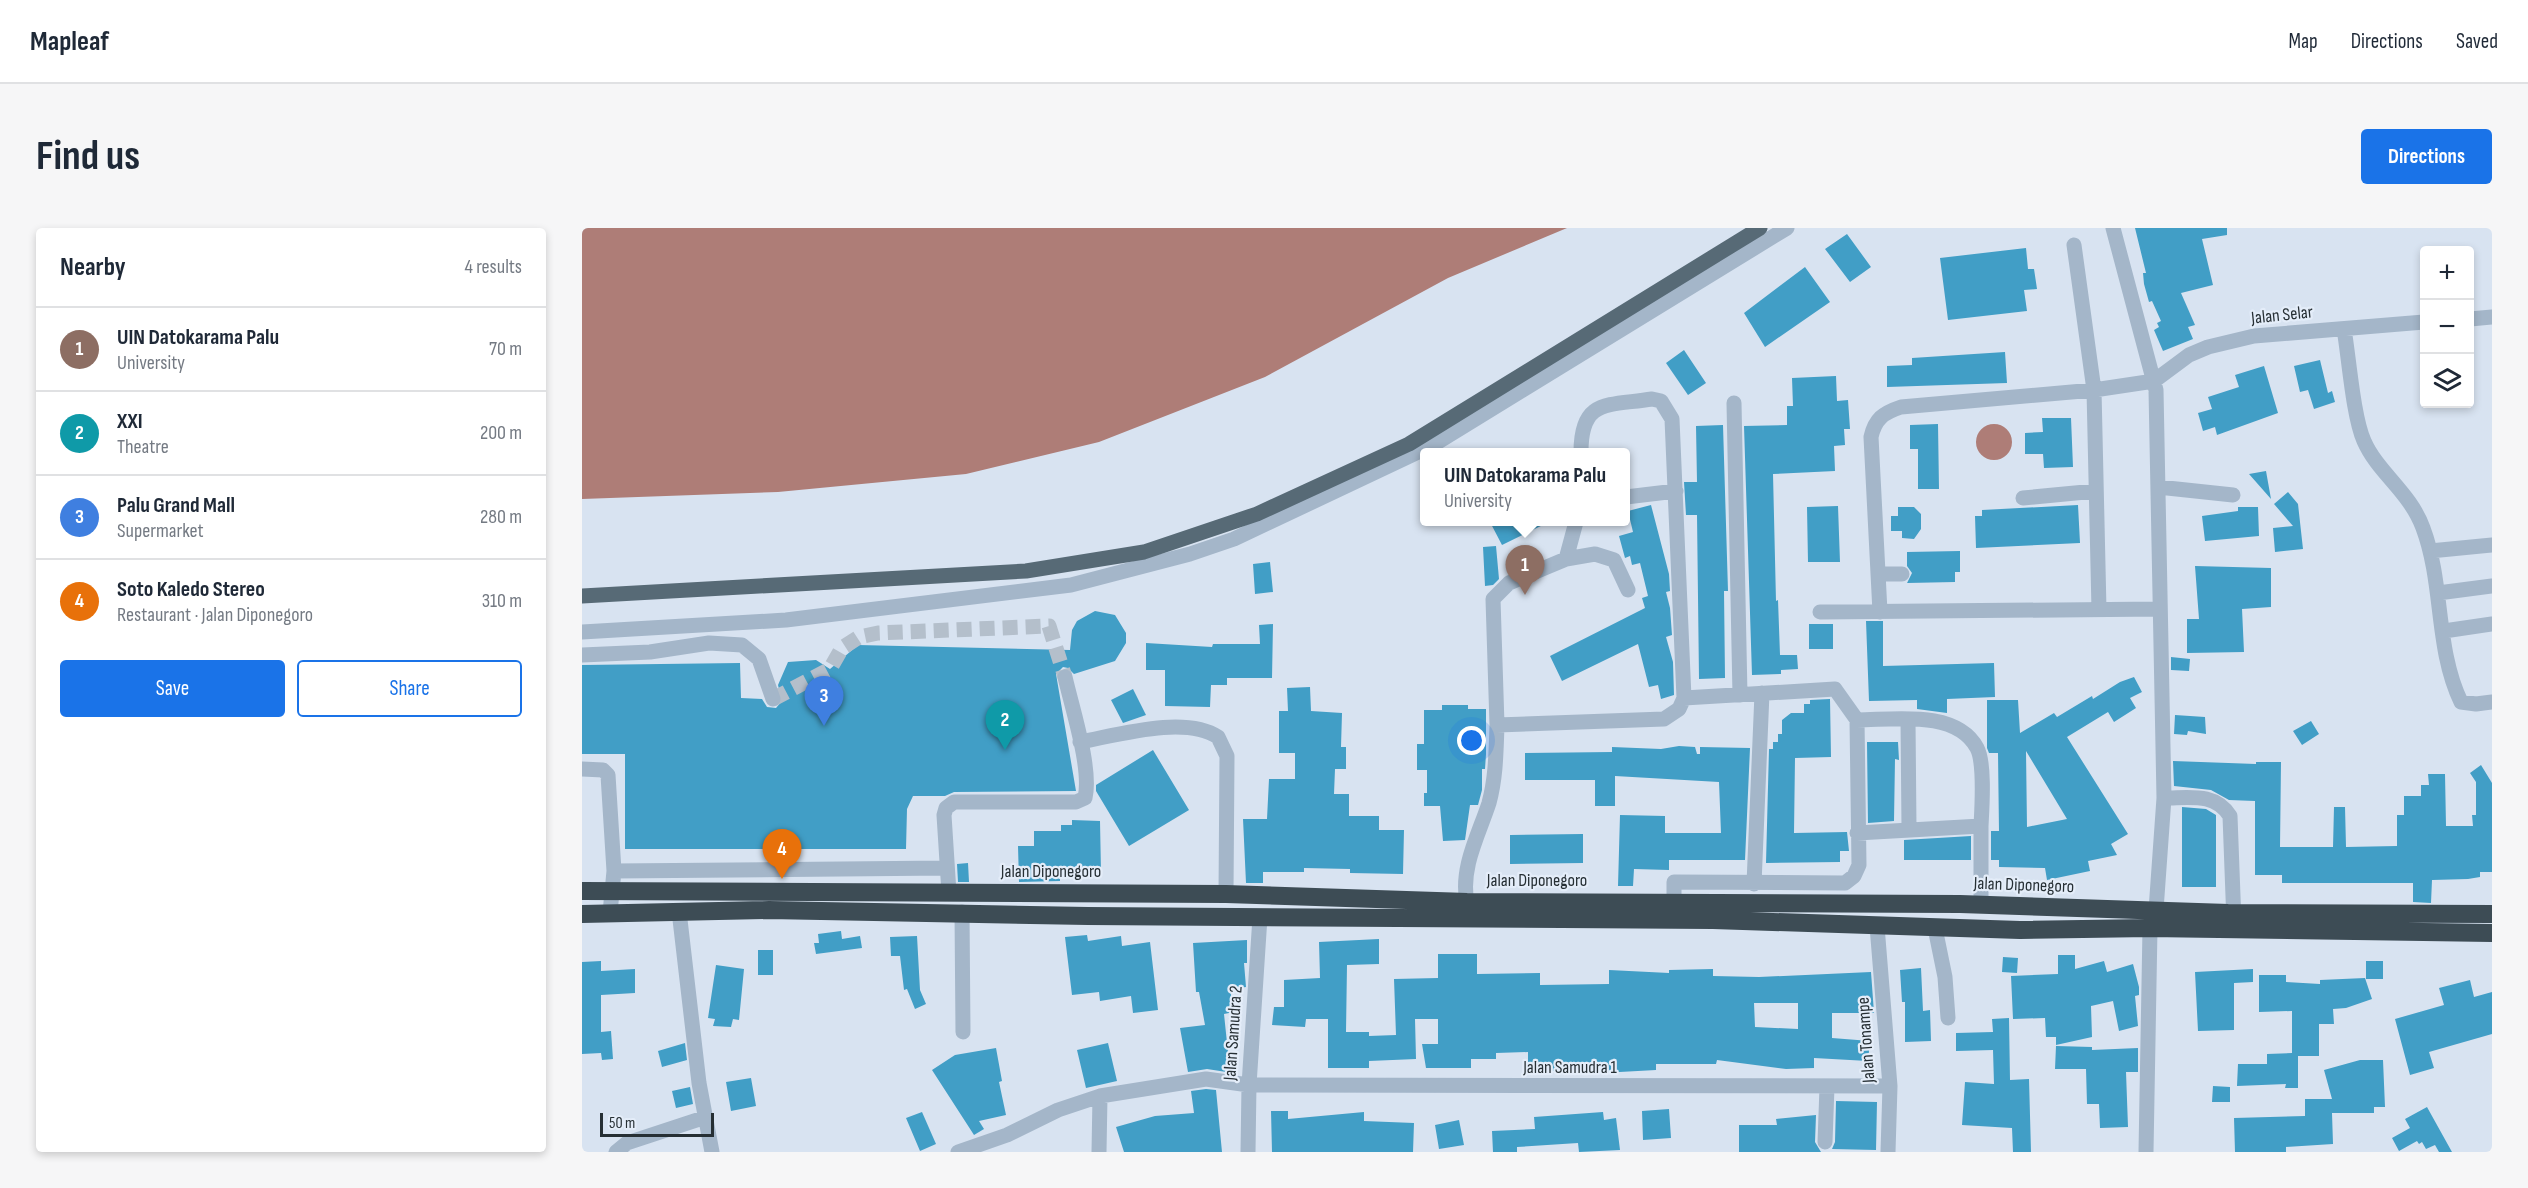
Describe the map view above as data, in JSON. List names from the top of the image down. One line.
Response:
{"streets":{"highway":["Jalan Diponegoro"],"street":["Jalan Selar","Jalan Samudra 2","Jalan Tonampe","Jalan Samudra 1"]},"crossings":[["Jalan Diponegoro","Jalan Samudra 2"],["Jalan Diponegoro","Jalan Tonampe"],["Jalan Samudra 2","Jalan Samudra 1"],["Jalan Tonampe","Jalan Samudra 1"]],"scale_bar":"50 m","page":{"header":"Mapleaf","nav":["Map","Directions","Saved"],"buttons":["Directions",["Save","Share"]],"title":"Find us","heading":["Nearby","4 results"],"map_buttons":["+","−"],"list":[{"mark":"1","name":"UIN Datokarama Palu","note":"University","value":"70 m"},{"mark":"2","name":"XXI","note":"Theatre","value":"200 m"},{"mark":"3","name":"Palu Grand Mall","note":"Supermarket","value":"280 m"},{"mark":"4","name":"Soto Kaledo Stereo","note":"Restaurant · Jalan Diponegoro","value":"310 m"}],"popup":["UIN Datokarama Palu","University"],"pins":["1","3","2","4"],"scale":"50 m"}}
